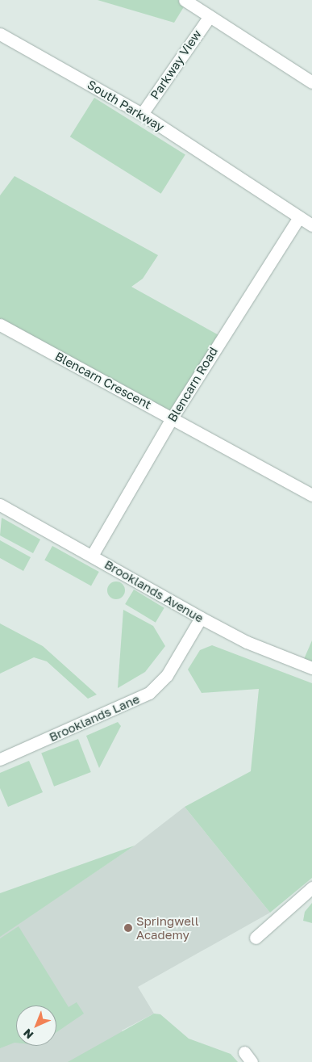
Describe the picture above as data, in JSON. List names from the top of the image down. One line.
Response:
{"streets":{"street":["Parkway View","South Parkway","Blencarn Crescent","Blencarn Road","Brooklands Avenue","Brooklands Lane"]},"crossings":[["Parkway View","South Parkway"],["South Parkway","Blencarn Road"],["Blencarn Crescent","Blencarn Road"],["Blencarn Road","Brooklands Avenue"],["Brooklands Avenue","Brooklands Lane"]],"places":["Springwell Academy"],"north":"bottom left"}
